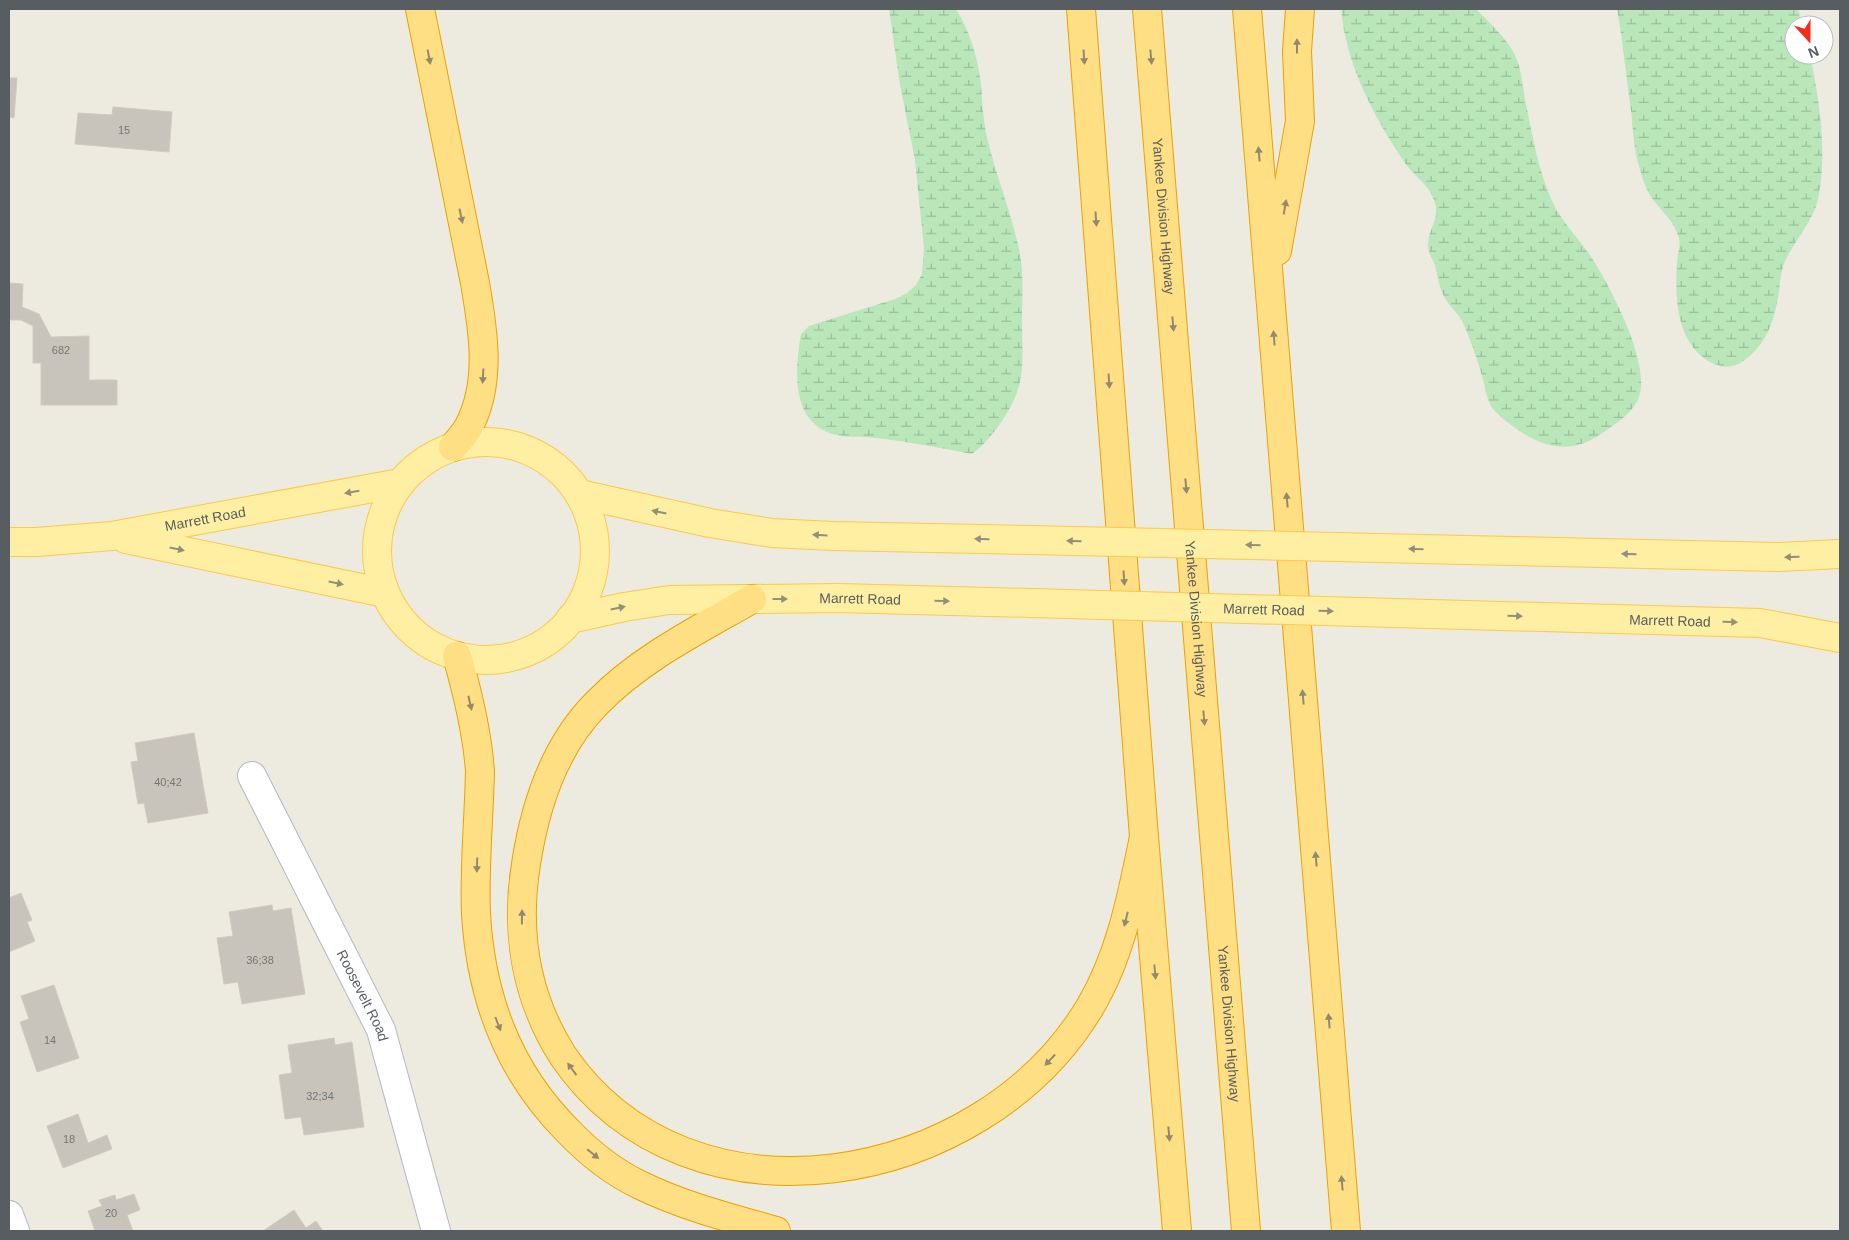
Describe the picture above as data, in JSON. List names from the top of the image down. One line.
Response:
{"streets":{"highway":["Yankee Division Highway"],"main road":["Marrett Road"],"street":["Roosevelt Road"]},"house_numbers":["15","682","40;42","36;38","14","32;34","18","20"],"north":"bottom"}
